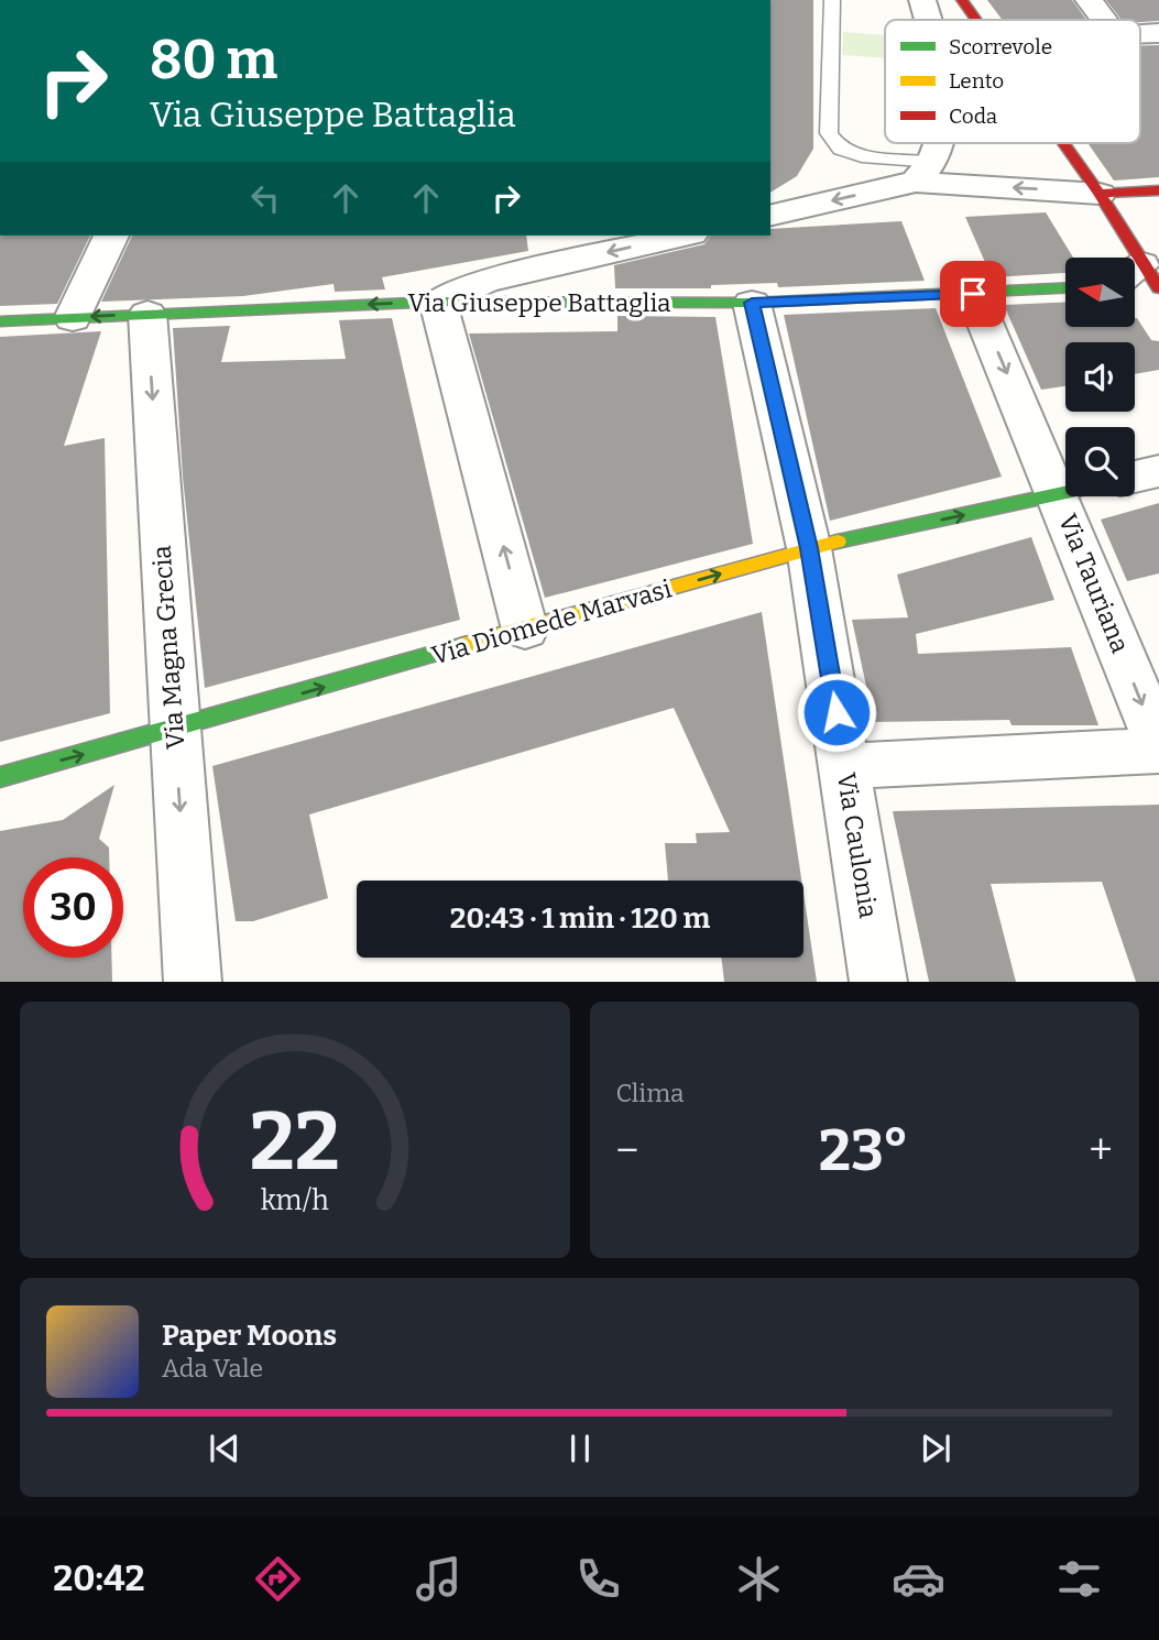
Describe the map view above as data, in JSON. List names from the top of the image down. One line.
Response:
{"streets":{"street":["Via Giuseppe Battaglia","Via Tauriana","Via Diomede Marvasi","Via Magna Grecia","Via Caulonia"]},"crossings":[["Via Giuseppe Battaglia","Via Tauriana"],["Via Giuseppe Battaglia","Via Magna Grecia"],["Via Giuseppe Battaglia","Via Caulonia"],["Via Tauriana","Via Diomede Marvasi"],["Via Diomede Marvasi","Via Magna Grecia"],["Via Diomede Marvasi","Via Caulonia"]],"one_way":["Via Tauriana","Via Diomede Marvasi"],"legend":["Scorrevole","Lento","Coda"],"north":"left","page":{"turn":["80 m","Via Giuseppe Battaglia"],"limit":"30","trip":"20:43 · 1 min · 120 m","tile":"Clima","heat":["−","23°","+"],"song":["Paper Moons","Ada Vale"],"tabs":"20:42","gauge":["22","km/h"]}}
